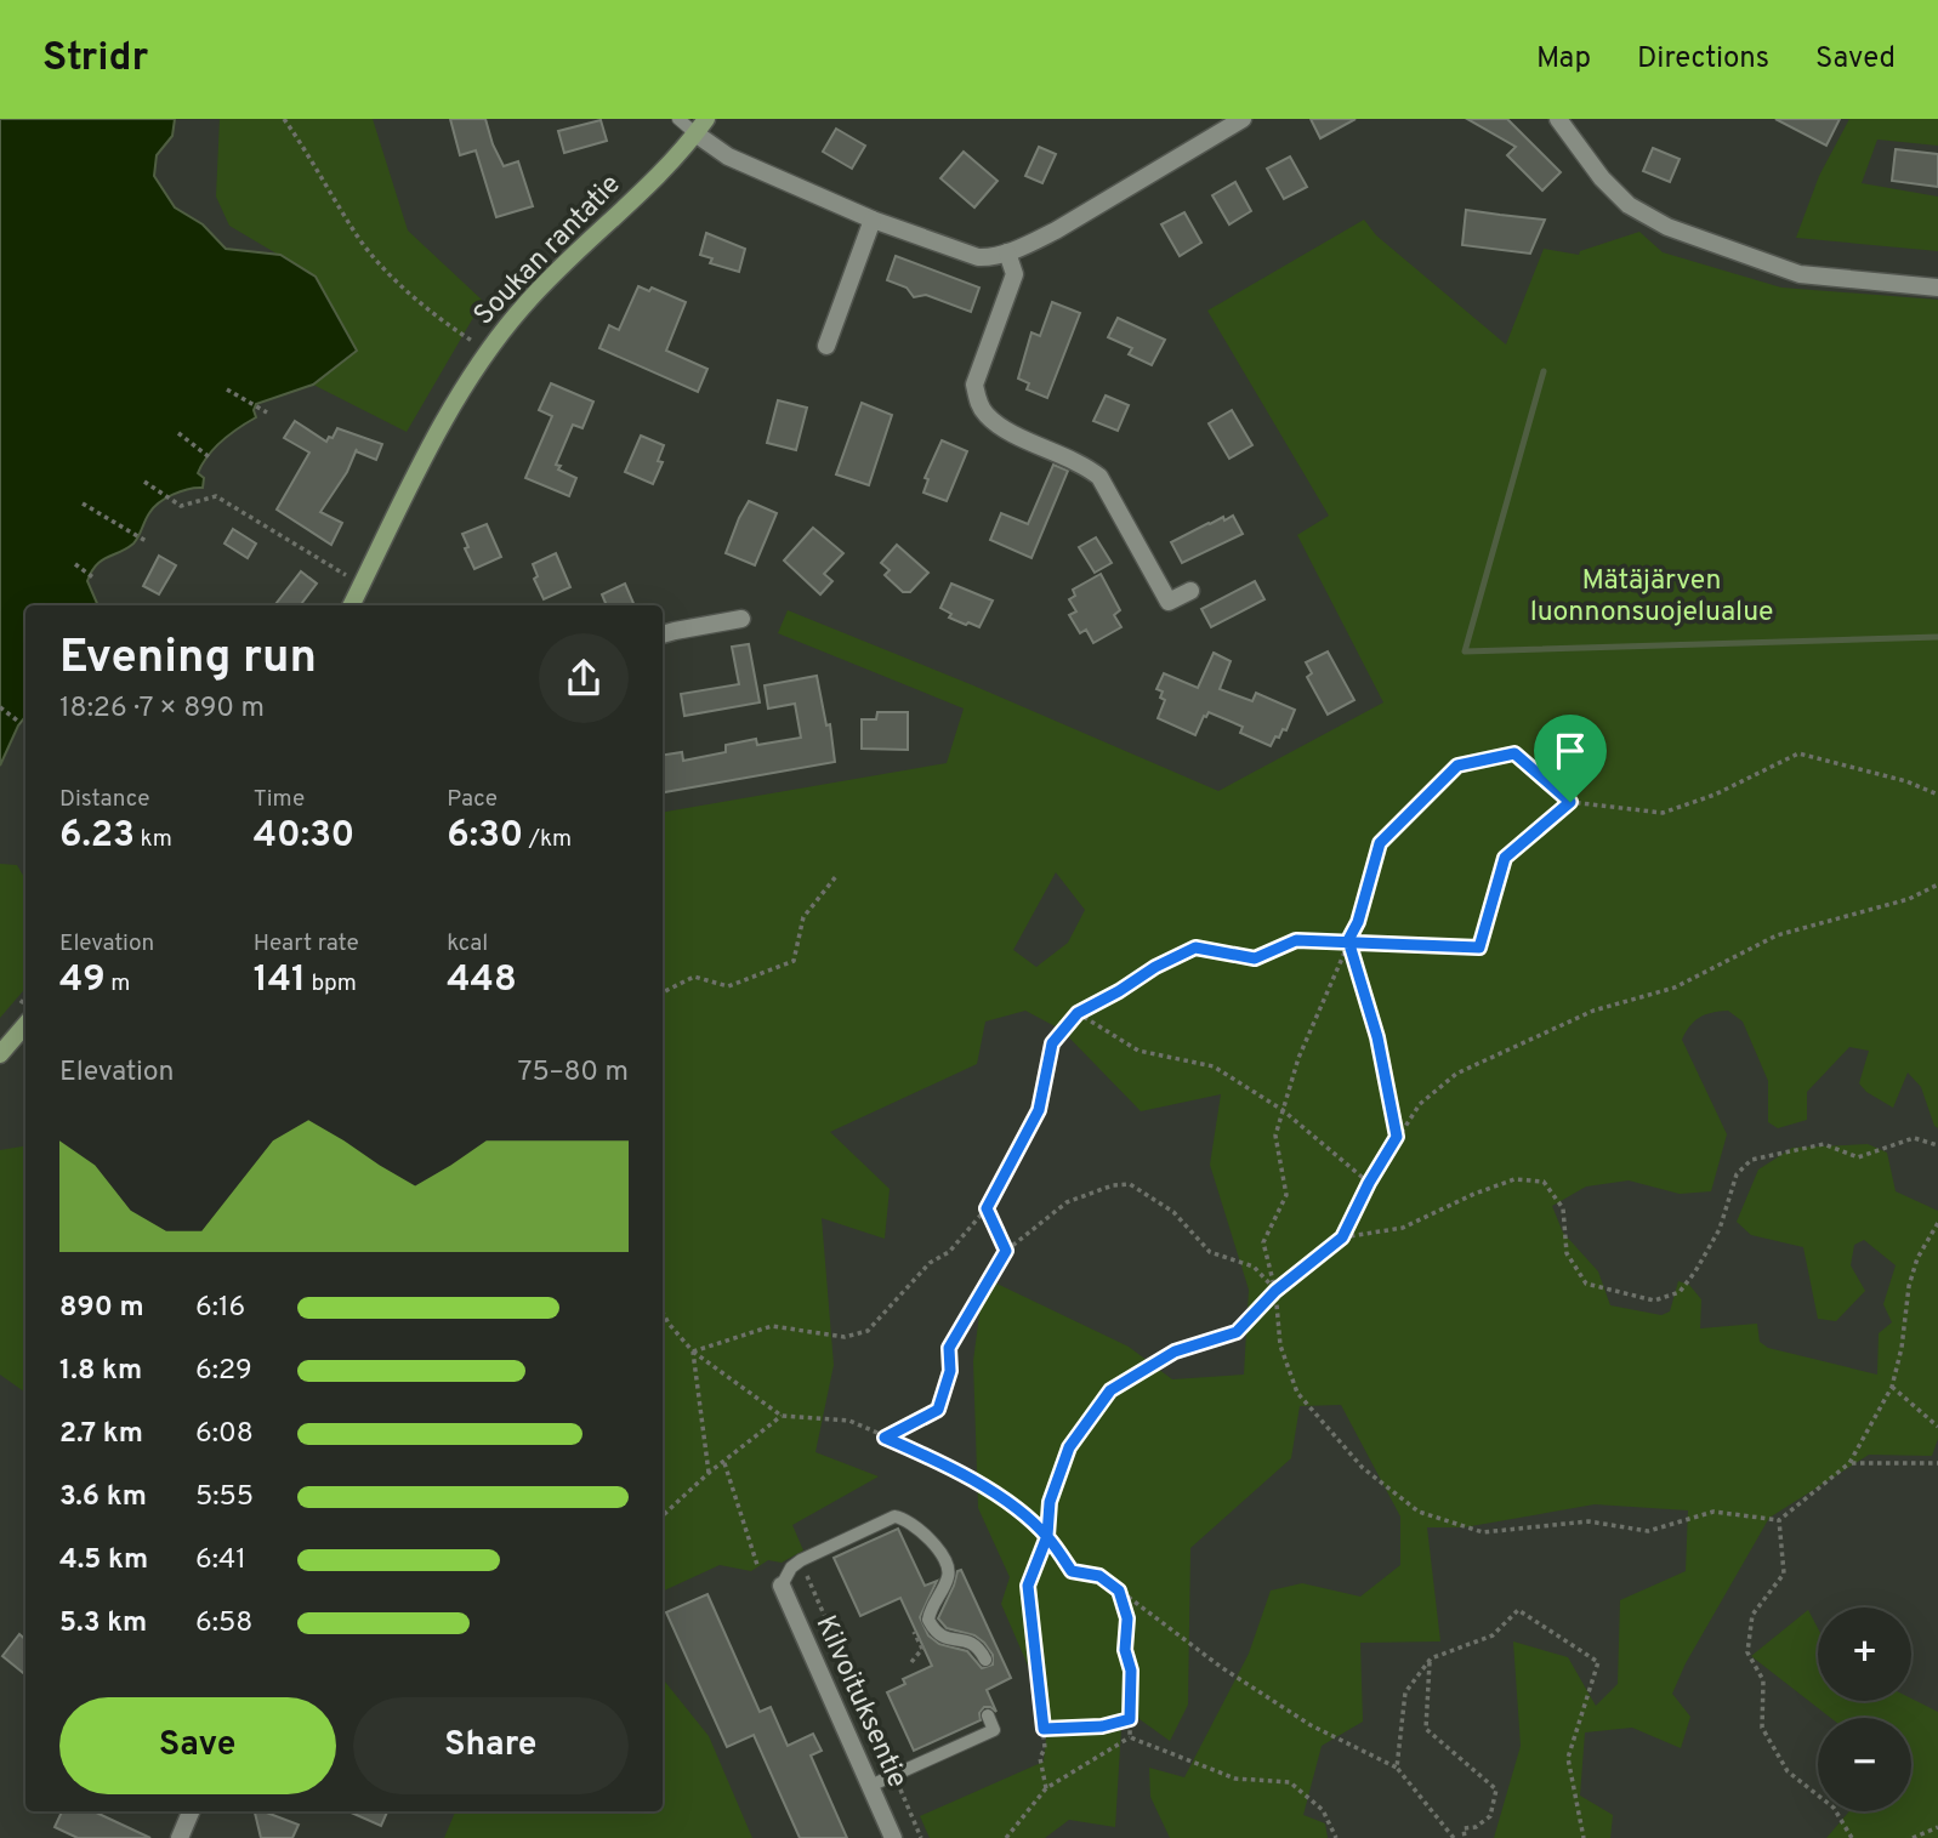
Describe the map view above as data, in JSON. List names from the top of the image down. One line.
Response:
{"streets":{"street":["Soukan rantatie","Kilvoituksentie"]},"parks":["Mätäjärven luonnonsuojelualue"],"page":{"header":"Stridr","nav":["Map","Directions","Saved"],"heading":["Evening run","18:26 · 7 × 890 m"],"stats":[["Distance","6.23 km"],["Time","40:30"],["Pace","6:30 /km"],["Elevation","49 m"],["Heart rate","141 bpm"],["kcal","448"]],"chart":["Elevation","75–80 m"],"list":[{"name":"890 m","note":"6:16"},{"name":"1.8 km","note":"6:29"},{"name":"2.7 km","note":"6:08"},{"name":"3.6 km","note":"5:55"},{"name":"4.5 km","note":"6:41"},{"name":"5.3 km","note":"6:58"}],"map_buttons":["+","−"],"buttons":["Save","Share"]}}
